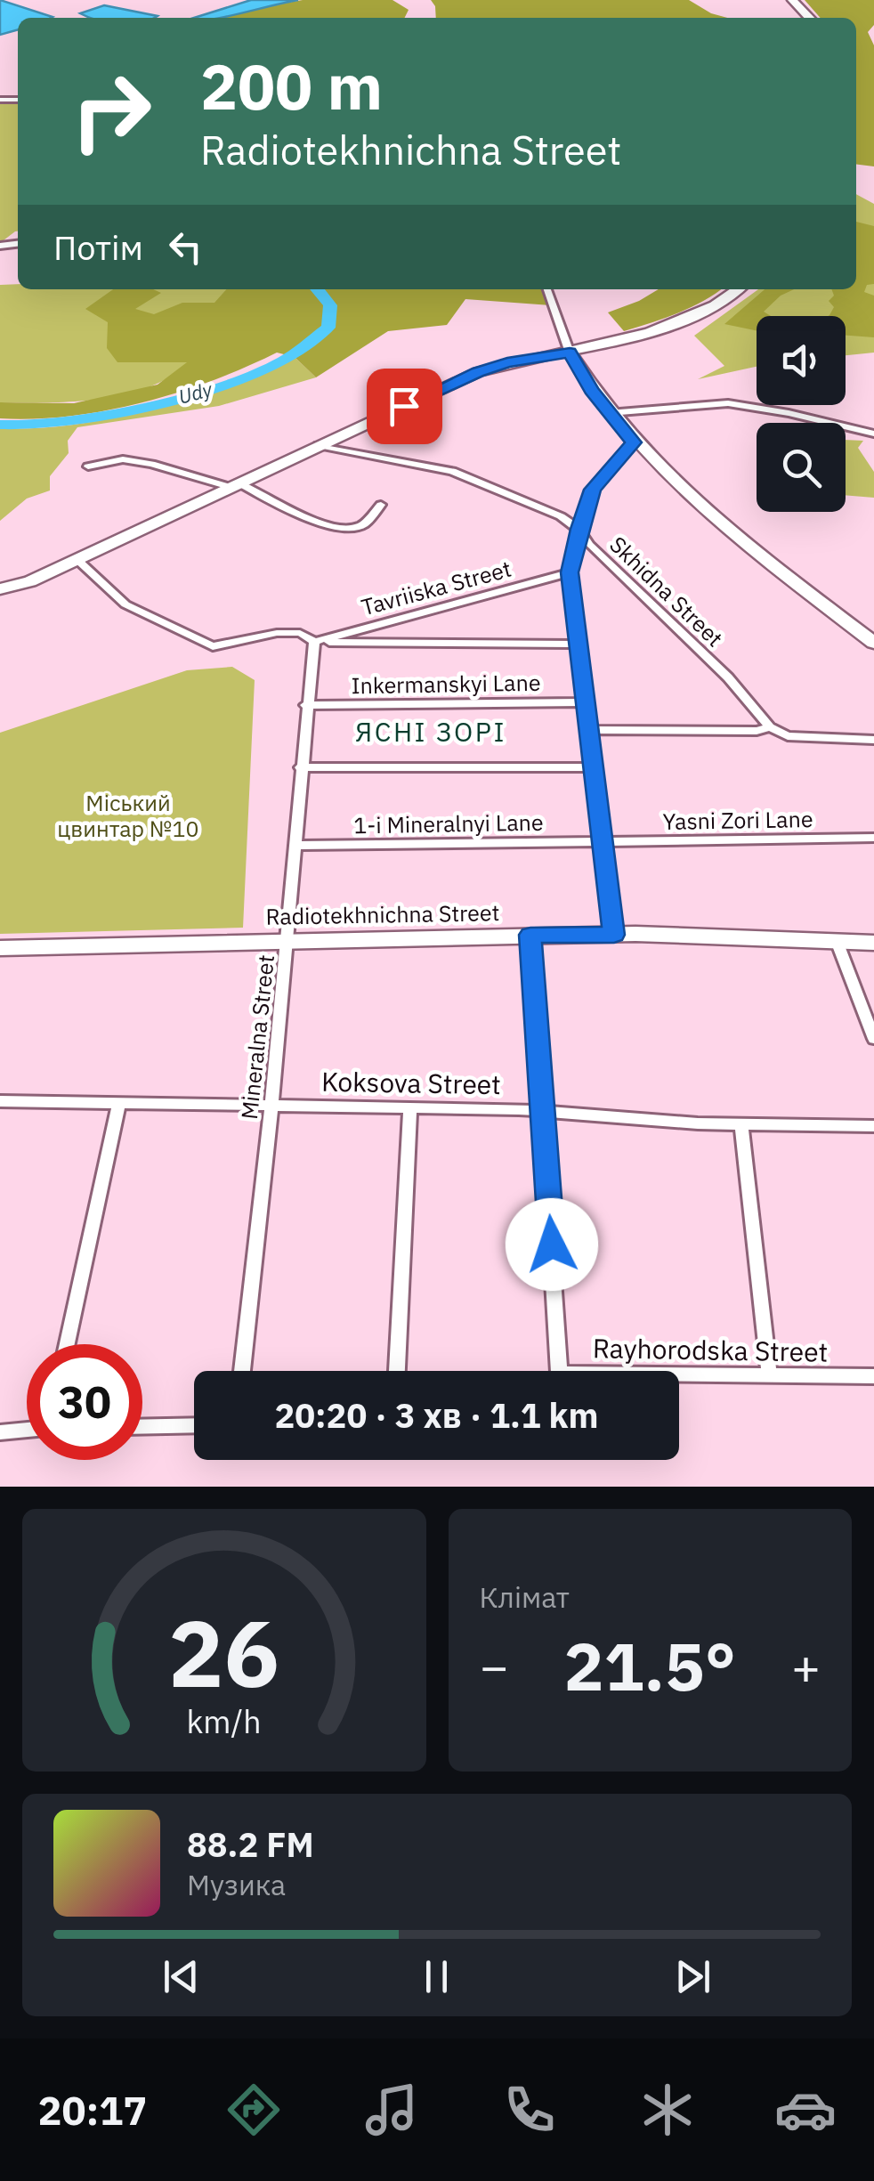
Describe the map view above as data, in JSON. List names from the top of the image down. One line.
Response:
{"streets":{"main road":["Radiotekhnichna Street"],"street":["Tavriiska Street","Skhidna Street","Inkermanskyi Lane","Yasni Zori Lane","1-i Mineralnyi Lane","Mineralna Street","Koksova Street","Rayhorodska Street"]},"crossings":[["Tavriiska Street","Mineralna Street"],["Inkermanskyi Lane","Mineralna Street"],["Yasni Zori Lane","1-i Mineralnyi Lane"],["1-i Mineralnyi Lane","Mineralna Street"],["Radiotekhnichna Street","Mineralna Street"],["Mineralna Street","Koksova Street"]],"districts":["ЯСНІ ЗОРІ"],"water":["Udy"],"parks":["Міський цвинтар №10"],"page":{"turn":["200 m","Radiotekhnichna Street"],"then":"Потім","limit":"30","trip":"20:20 · 3 хв · 1.1 km","tile":"Клімат","heat":["−","21.5°","+"],"song":["88.2 FM","Музика"],"tabs":"20:17","gauge":["26","km/h"]}}
